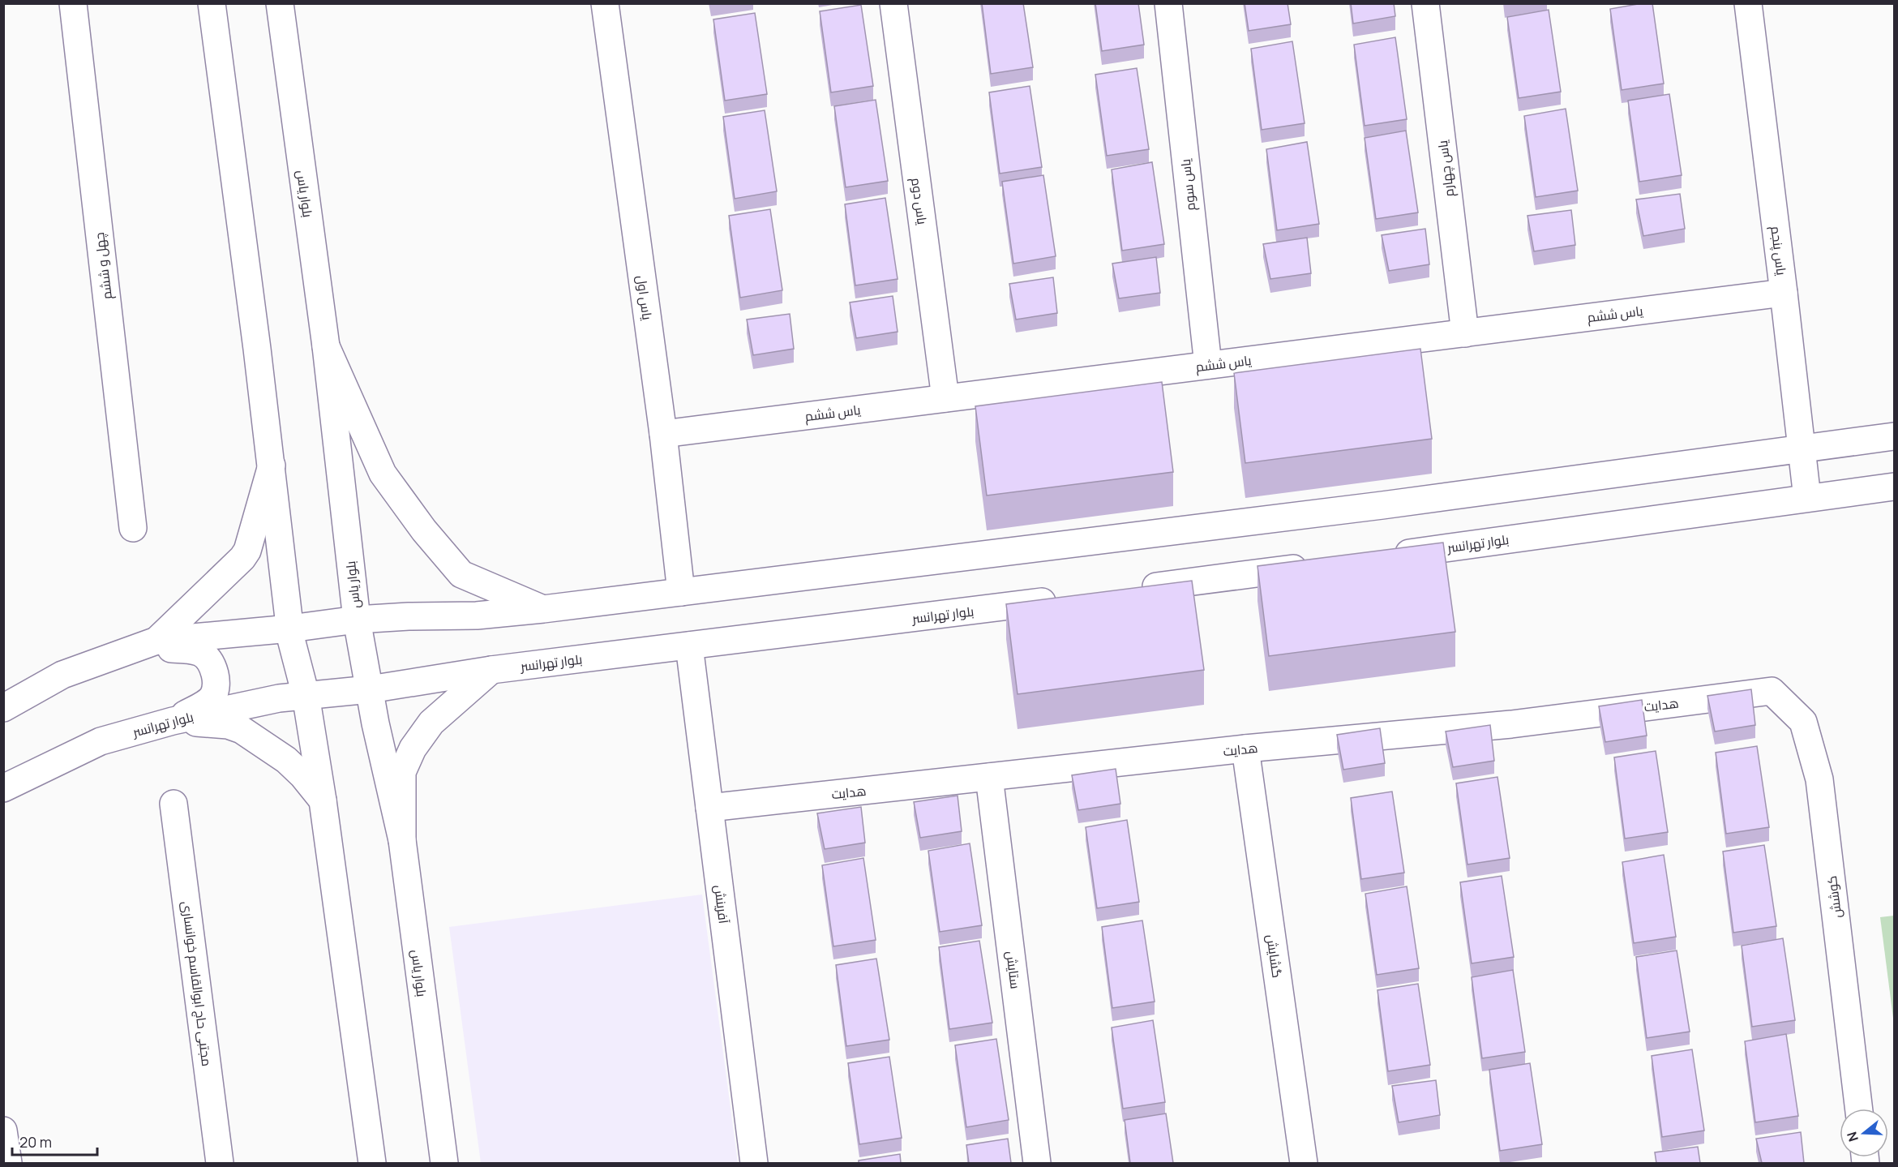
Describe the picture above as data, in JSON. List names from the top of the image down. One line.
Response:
{"streets":{"main road":["یاس چهارم","یاس سوم","بلوار یاس","یاس دوم","یاس پنجم","چهل و ششم","یاس اول","یاس ششم","بلوار تهرانسر","هدایت","کوشش","آفرینش","گشایش","ستایش","مجتبی حاج ابوالقاسم خوانساری"]},"crossings":[["یاس چهارم","یاس ششم"],["یاس سوم","یاس ششم"],["بلوار یاس","بلوار تهرانسر"],["یاس دوم","یاس ششم"],["یاس پنجم","یاس ششم"],["یاس پنجم","بلوار تهرانسر"],["یاس اول","یاس ششم"],["بلوار تهرانسر","آفرینش"],["هدایت","کوشش"],["هدایت","آفرینش"],["هدایت","گشایش"],["هدایت","ستایش"]],"scale_bar":"20 m","north":"left"}
